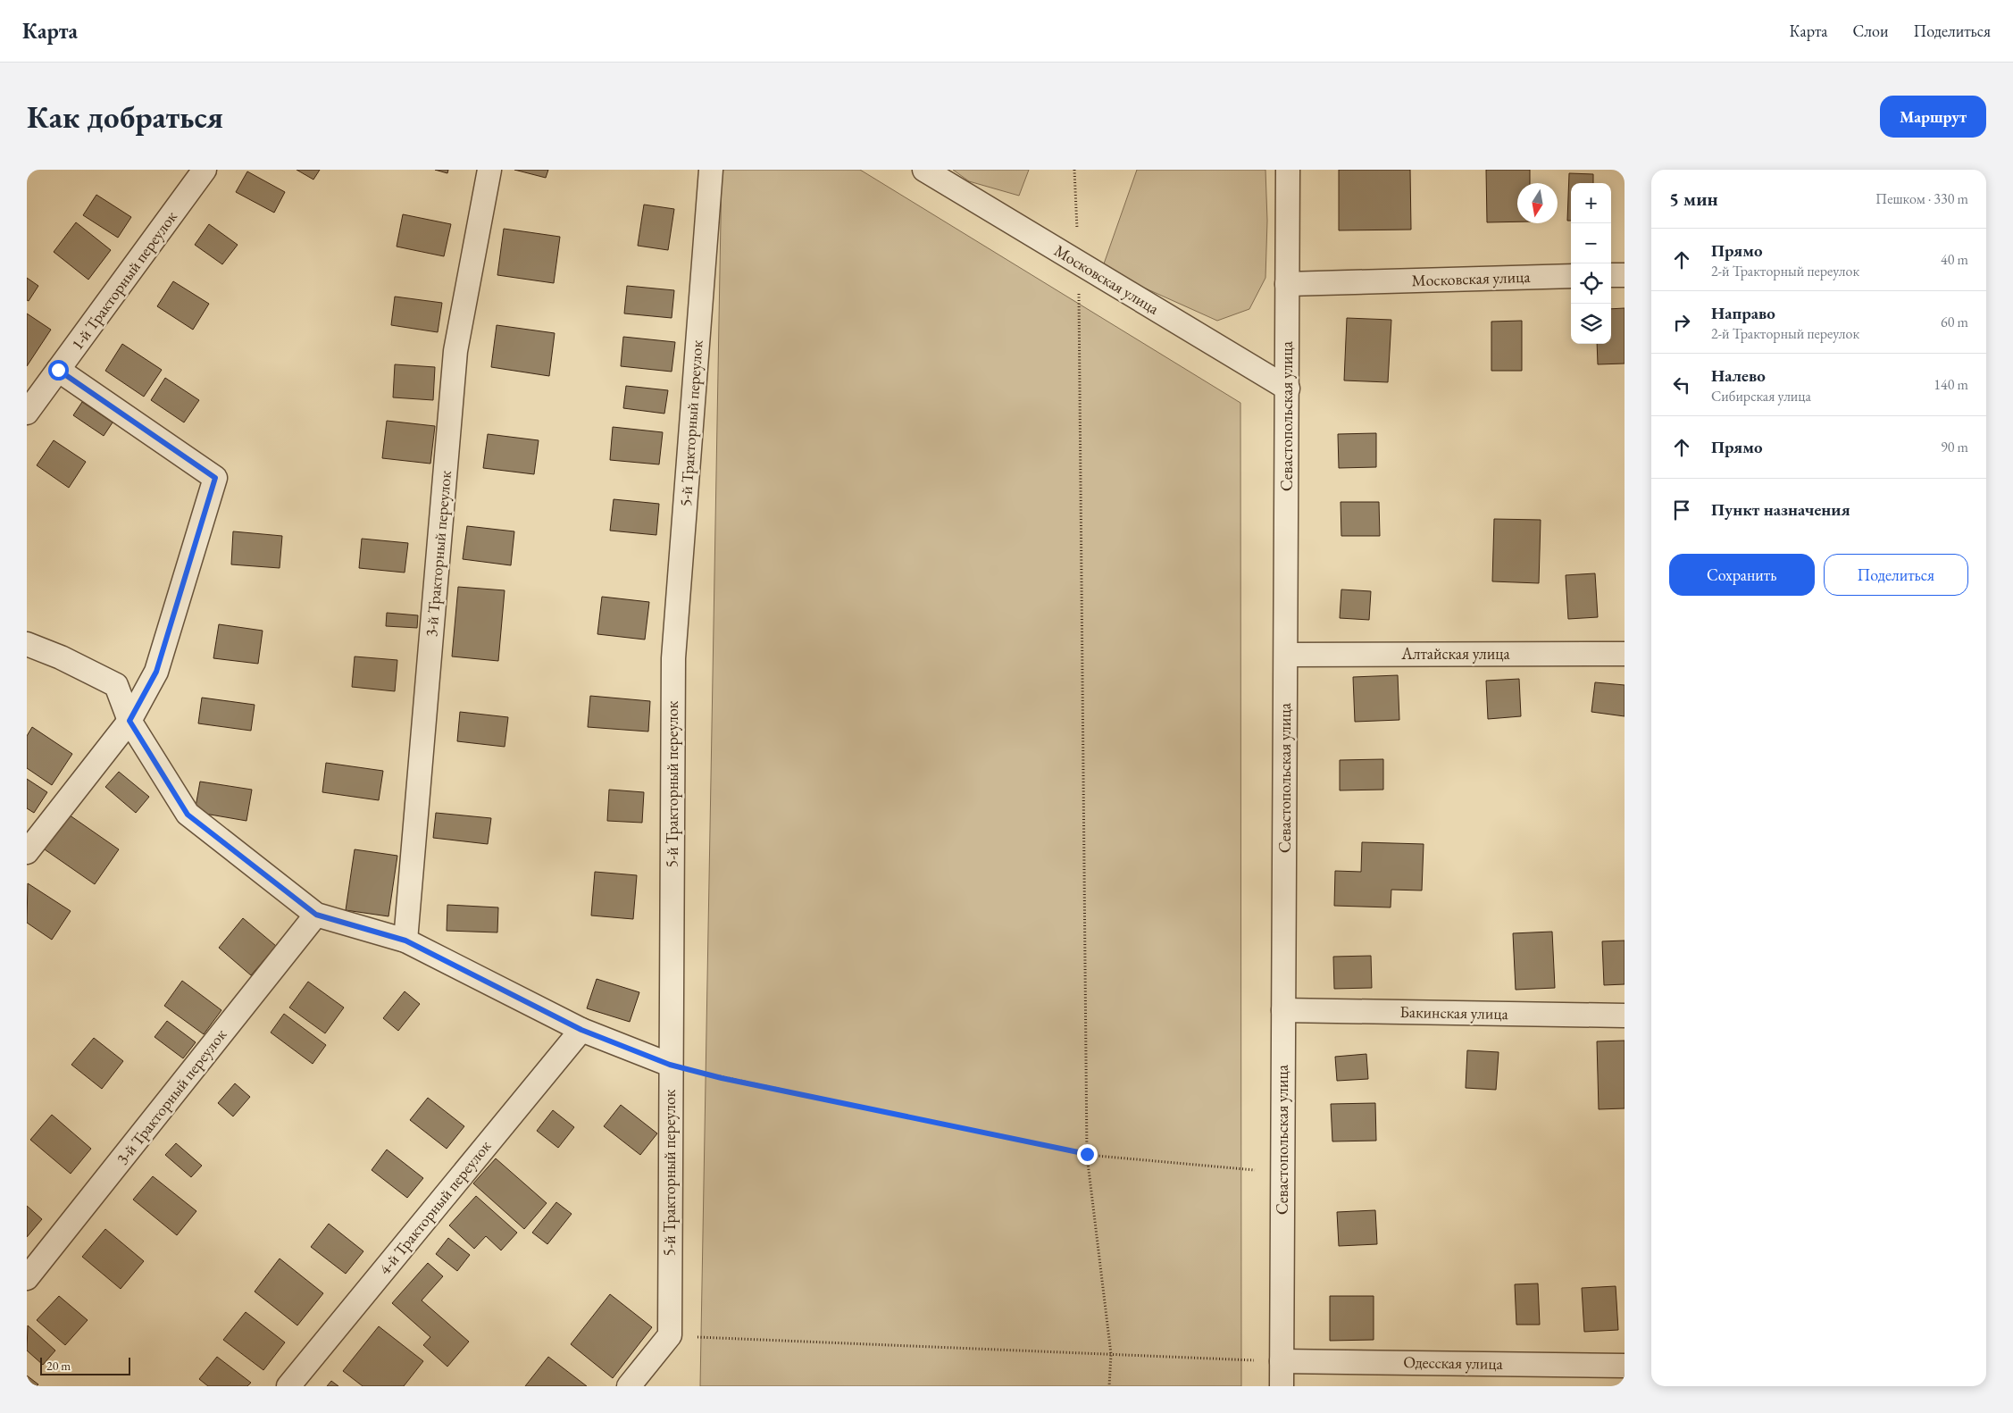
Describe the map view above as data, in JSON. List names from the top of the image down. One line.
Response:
{"streets":{"street":["Московская улица","1-й Тракторный переулок","Севастопольская улица","5-й Тракторный переулок","3-й Тракторный переулок","Алтайская улица","Бакинская улица","4-й Тракторный переулок","Одесская улица"]},"crossings":[["Московская улица","Севастопольская улица"],["Севастопольская улица","Алтайская улица"],["Севастопольская улица","Бакинская улица"],["Севастопольская улица","Одесская улица"]],"scale_bar":"20 m","north":"bottom","page":{"header":"Карта","nav":["Карта","Слои","Поделиться"],"buttons":["Маршрут",["Сохранить","Поделиться"]],"title":"Как добраться","heading":["5 мин","Пешком · 330 m"],"map_buttons":["+","−"],"list":[["Прямо","2-й Тракторный переулок","40 m"],["Направо","2-й Тракторный переулок","60 m"],["Налево","Сибирская улица","140 m"],["Прямо","90 m"],"Пункт назначения"],"scale":"20 m"}}
